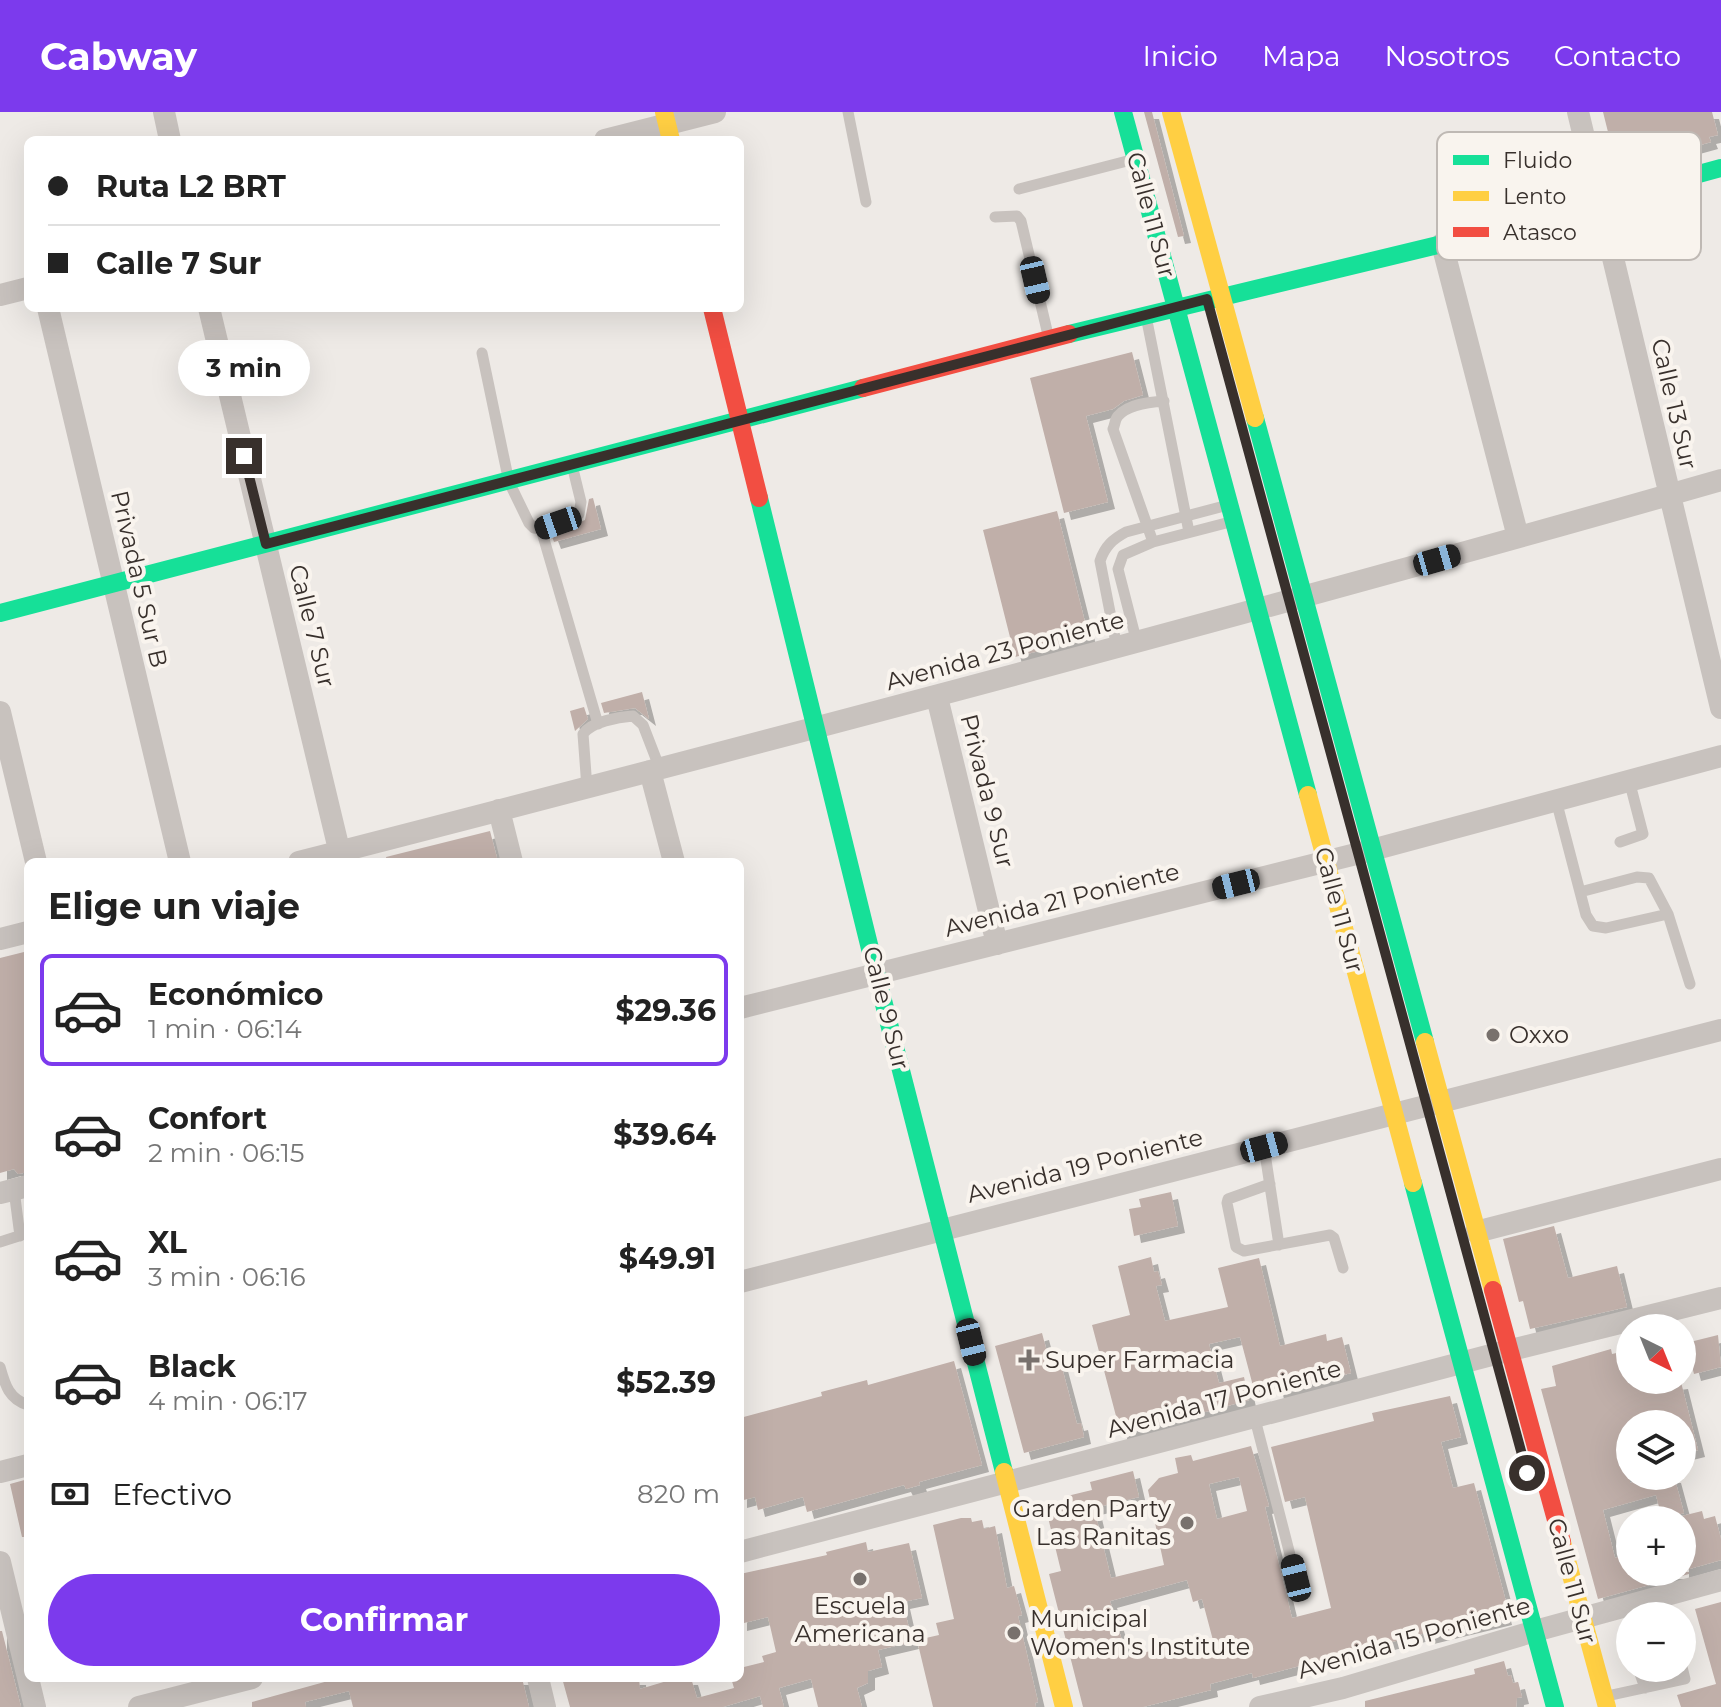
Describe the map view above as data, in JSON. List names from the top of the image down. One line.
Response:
{"streets":{"main road":["Calle 11 Sur","Calle 9 Sur"],"street":["Calle 13 Sur","Privada 5 Sur B","Calle 7 Sur","Avenida 23 Poniente","Privada 9 Sur","Avenida 21 Poniente","Avenida 19 Poniente","Avenida 17 Poniente","Avenida 15 Poniente"]},"crossings":[["Calle 11 Sur","Avenida 23 Poniente"],["Calle 11 Sur","Avenida 21 Poniente"],["Calle 11 Sur","Avenida 19 Poniente"],["Calle 11 Sur","Avenida 17 Poniente"],["Calle 11 Sur","Avenida 15 Poniente"],["Calle 13 Sur","Avenida 23 Poniente"],["Calle 7 Sur","Avenida 23 Poniente"],["Avenida 23 Poniente","Privada 9 Sur"],["Avenida 23 Poniente","Calle 9 Sur"],["Privada 9 Sur","Avenida 21 Poniente"],["Avenida 21 Poniente","Calle 9 Sur"],["Calle 9 Sur","Avenida 19 Poniente"],["Calle 9 Sur","Avenida 17 Poniente"]],"places":{"other":["Oxxo","Garden Party Las Ranitas","Escuela Americana","Municipal Women's Institute"],"health":["Super Farmacia"]},"legend":["Fluido","Lento","Atasco"],"north":"bottom right","page":{"header":"Cabway","nav":["Inicio","Mapa","Nosotros","Contacto"],"banner":["Ruta L2 BRT","Calle 7 Sur"],"bubble":"3 min","heading":"Elige un viaje","list":[{"name":"Económico","note":"1 min · 06:14","value":"$29.36"},{"name":"Confort","note":"2 min · 06:15","value":"$39.64"},{"name":"XL","note":"3 min · 06:16","value":"$49.91"},{"name":"Black","note":"4 min · 06:17","value":"$52.39"}],"map_buttons":["+","−"],"pay":["Efectivo","820 m"],"buttons":"Confirmar"}}
